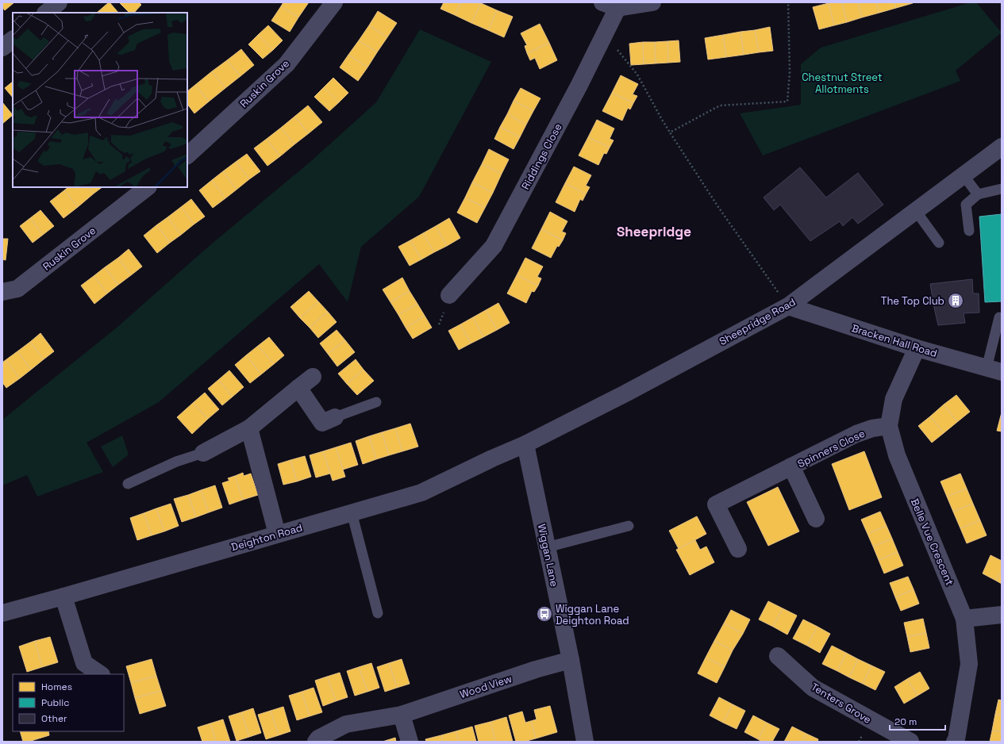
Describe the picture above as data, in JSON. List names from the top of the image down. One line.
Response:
{"streets":{"street":["Ruskin Grove","Riddings Close","Sheepridge Road","Bracken Hall Road","Spinners Close","Deighton Road","Belle Vue Crescent","Wiggan Lane","Wood View","Tenters Grove"]},"crossings":[["Sheepridge Road","Bracken Hall Road"],["Sheepridge Road","Deighton Road"],["Sheepridge Road","Wiggan Lane"],["Bracken Hall Road","Belle Vue Crescent"],["Spinners Close","Belle Vue Crescent"],["Deighton Road","Wiggan Lane"],["Wiggan Lane","Wood View"]],"districts":["Sheepridge"],"parks":["Chestnut Street Allotments"],"places":{"building":["The Top Club"],"bus stop":["Wiggan Lane Deighton Road"]},"legend":["Homes","Public","Other"],"scale_bar":"20 m"}
